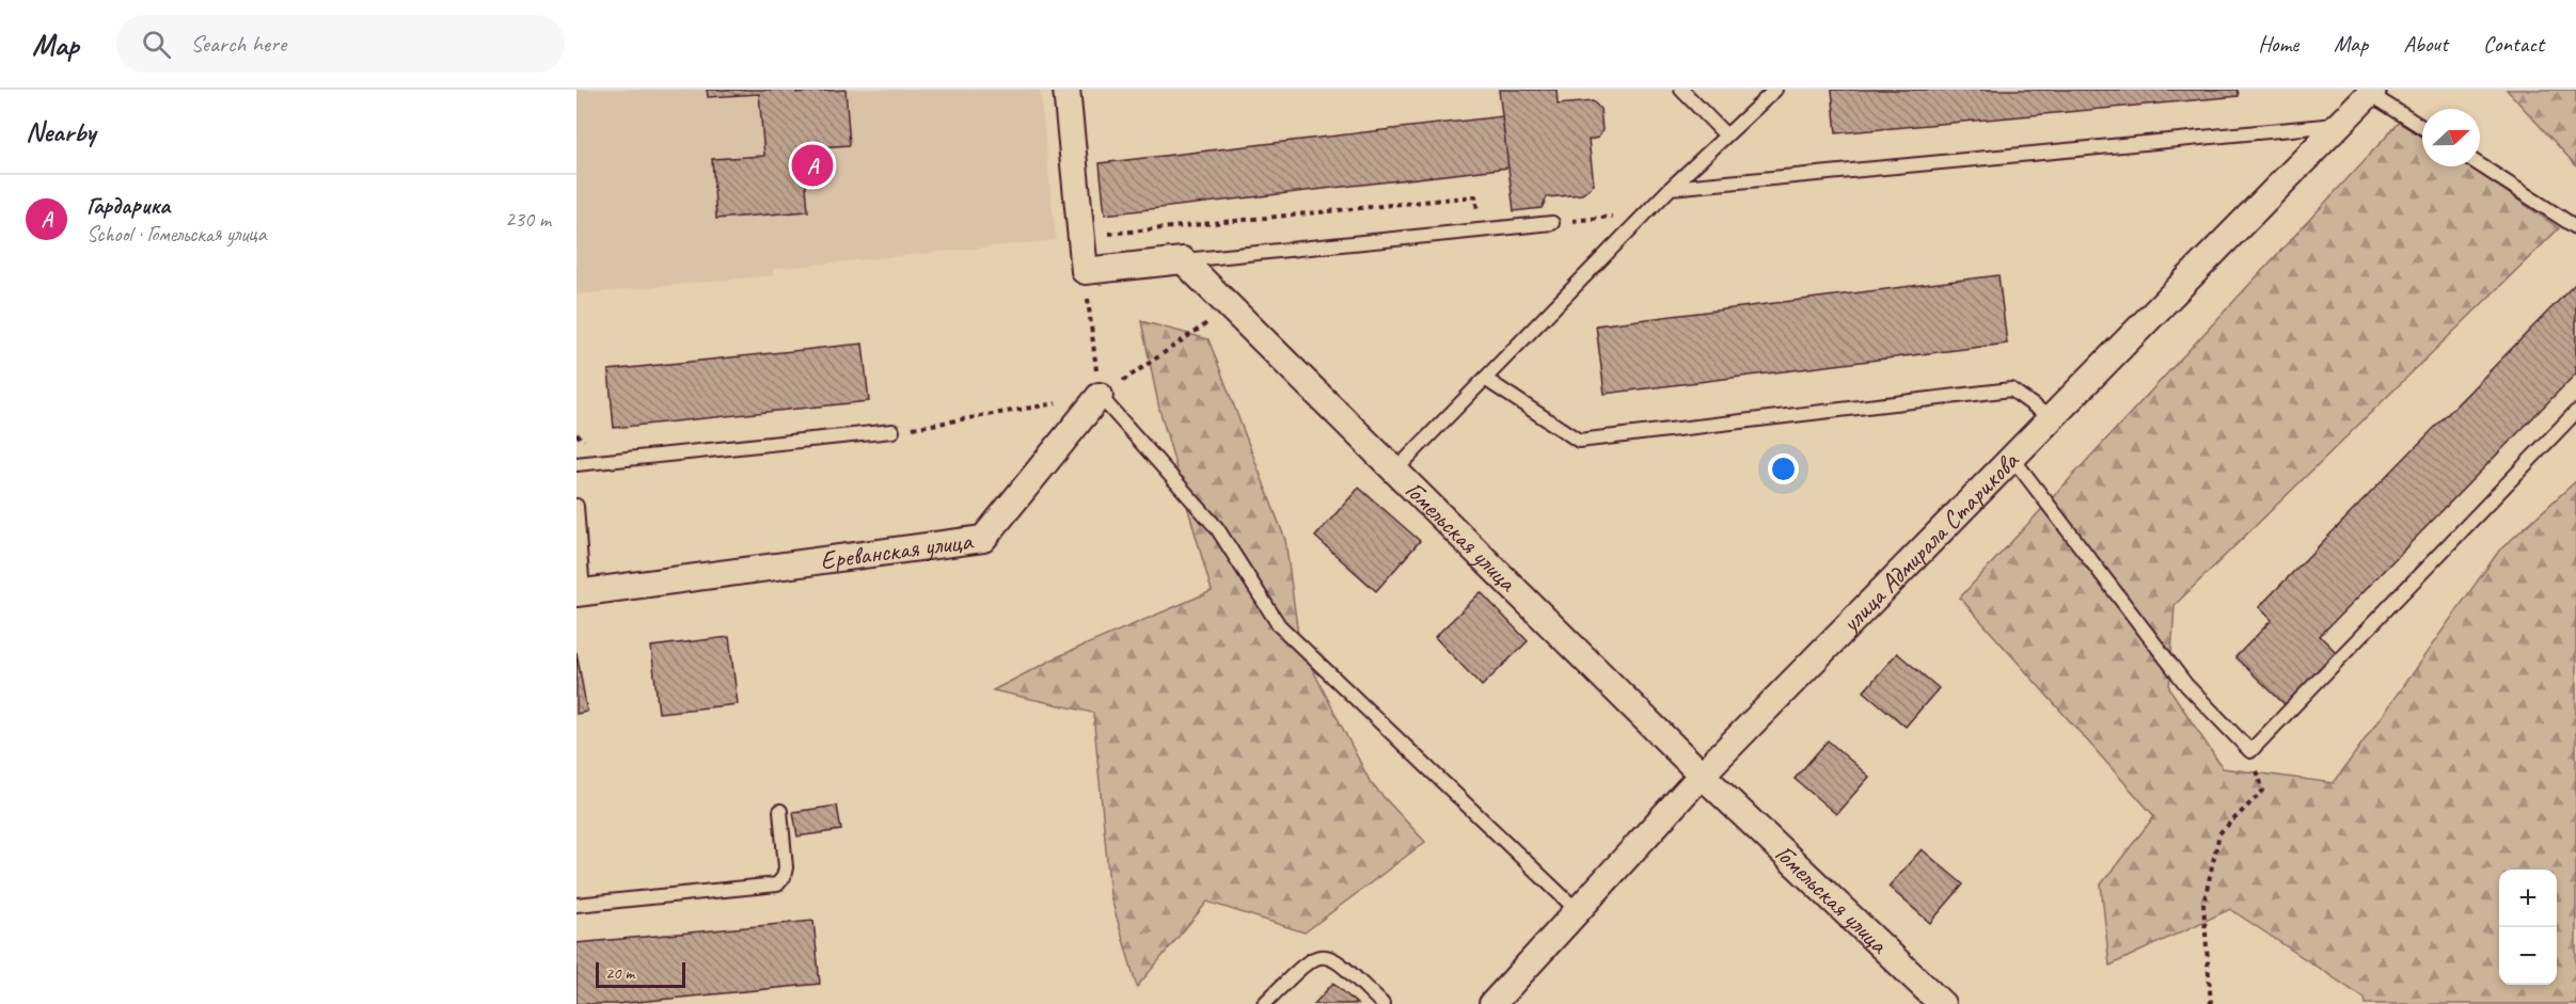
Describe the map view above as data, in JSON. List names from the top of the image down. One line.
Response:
{"streets":{"street":["Гомельская улица","улица Адмирала Старикова","Ереванская улица"]},"crossings":[["Гомельская улица","улица Адмирала Старикова"]],"scale_bar":"20 m","north":"right","page":{"header":"Map","search":"Search here","nav":["Home","Map","About","Contact"],"heading":"Nearby","pins":"A","list":[{"mark":"A","name":"Гардарика","note":"School · Гомельская улица","value":"230 m"}],"map_buttons":["+","−"],"scale":"20 m"}}
